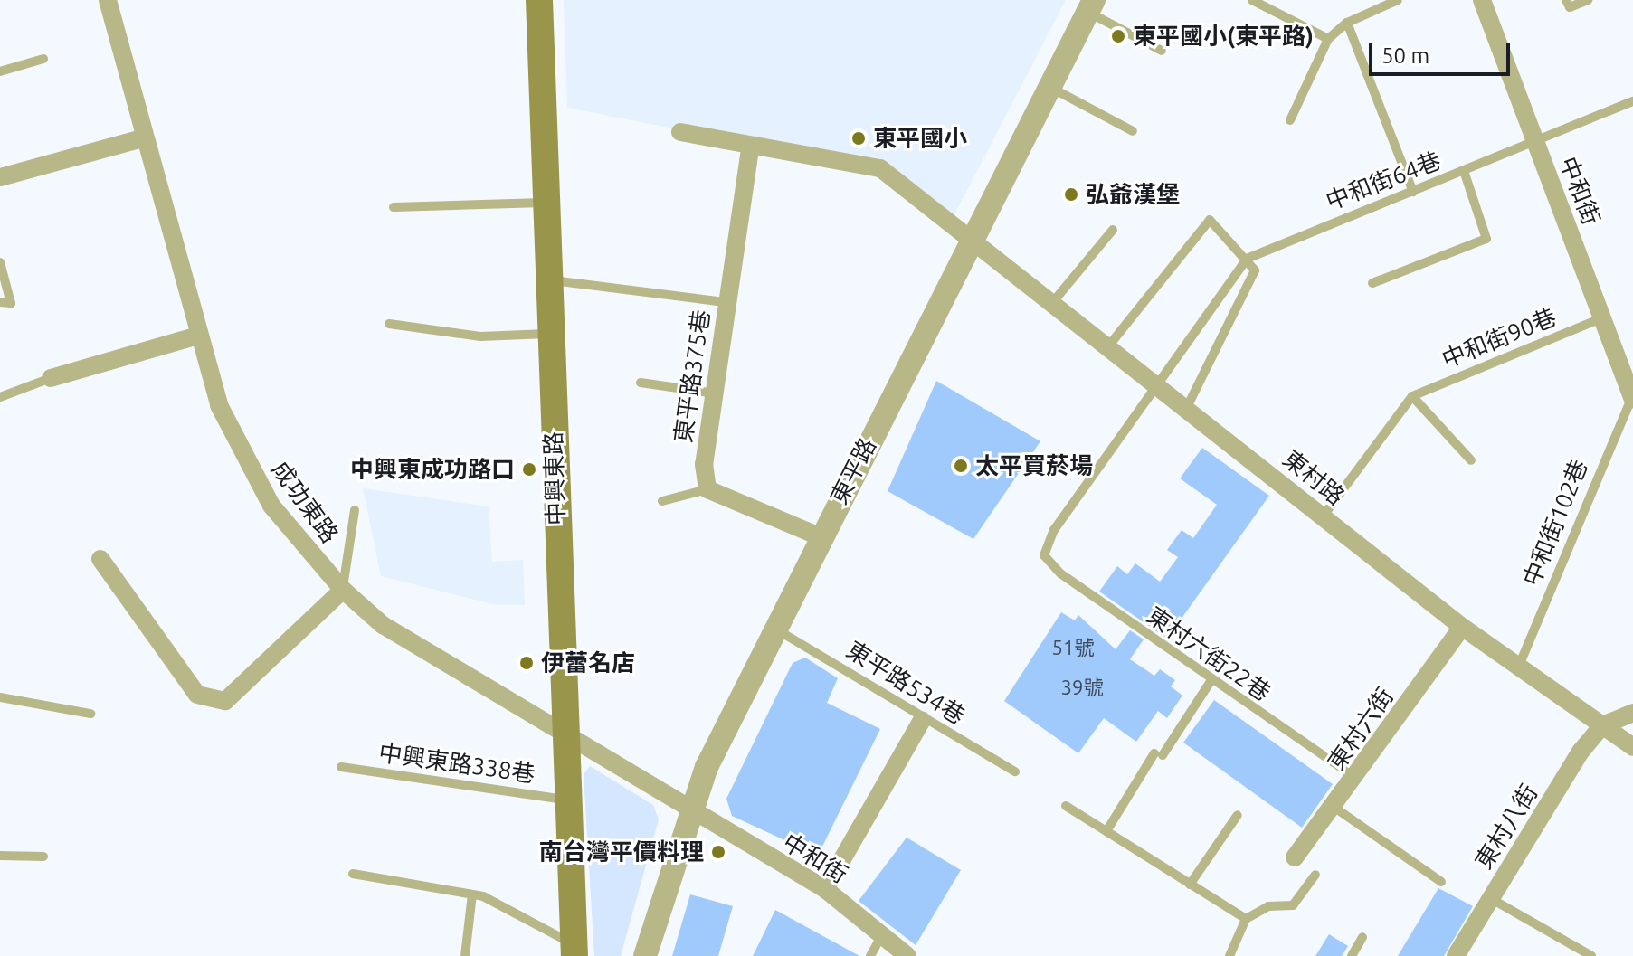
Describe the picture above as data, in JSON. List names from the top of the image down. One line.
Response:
{"streets":{"main road":["中興東路"],"street":["中和街","東平路375巷","東平路","東村路","成功東路","東村六街","東村八街"],"lane":["中和街64巷","中和街90巷","中和街102巷","東村六街22巷","東平路534巷","中興東路338巷"]},"crossings":[["中和街64巷","中和街"],["中和街","中和街90巷"],["中和街","東平路"],["中和街","成功東路"],["中和街","中和街102巷"],["東平路","東村路"],["東平路","成功東路"],["東平路","東平路534巷"],["東村路","中和街102巷"],["東村路","東村六街22巷"],["東村路","東村六街"],["東村路","東村八街"],["中興東路","成功東路"],["中興東路","中興東路338巷"],["東村六街22巷","東村六街"]],"places":["東平國小(東平路)","東平國小","弘爺漢堡","太平買菸場","中興東成功路口","伊蕾名店","南台灣平價料理"],"house_numbers":["51號","39號"],"scale_bar":"50 m"}
